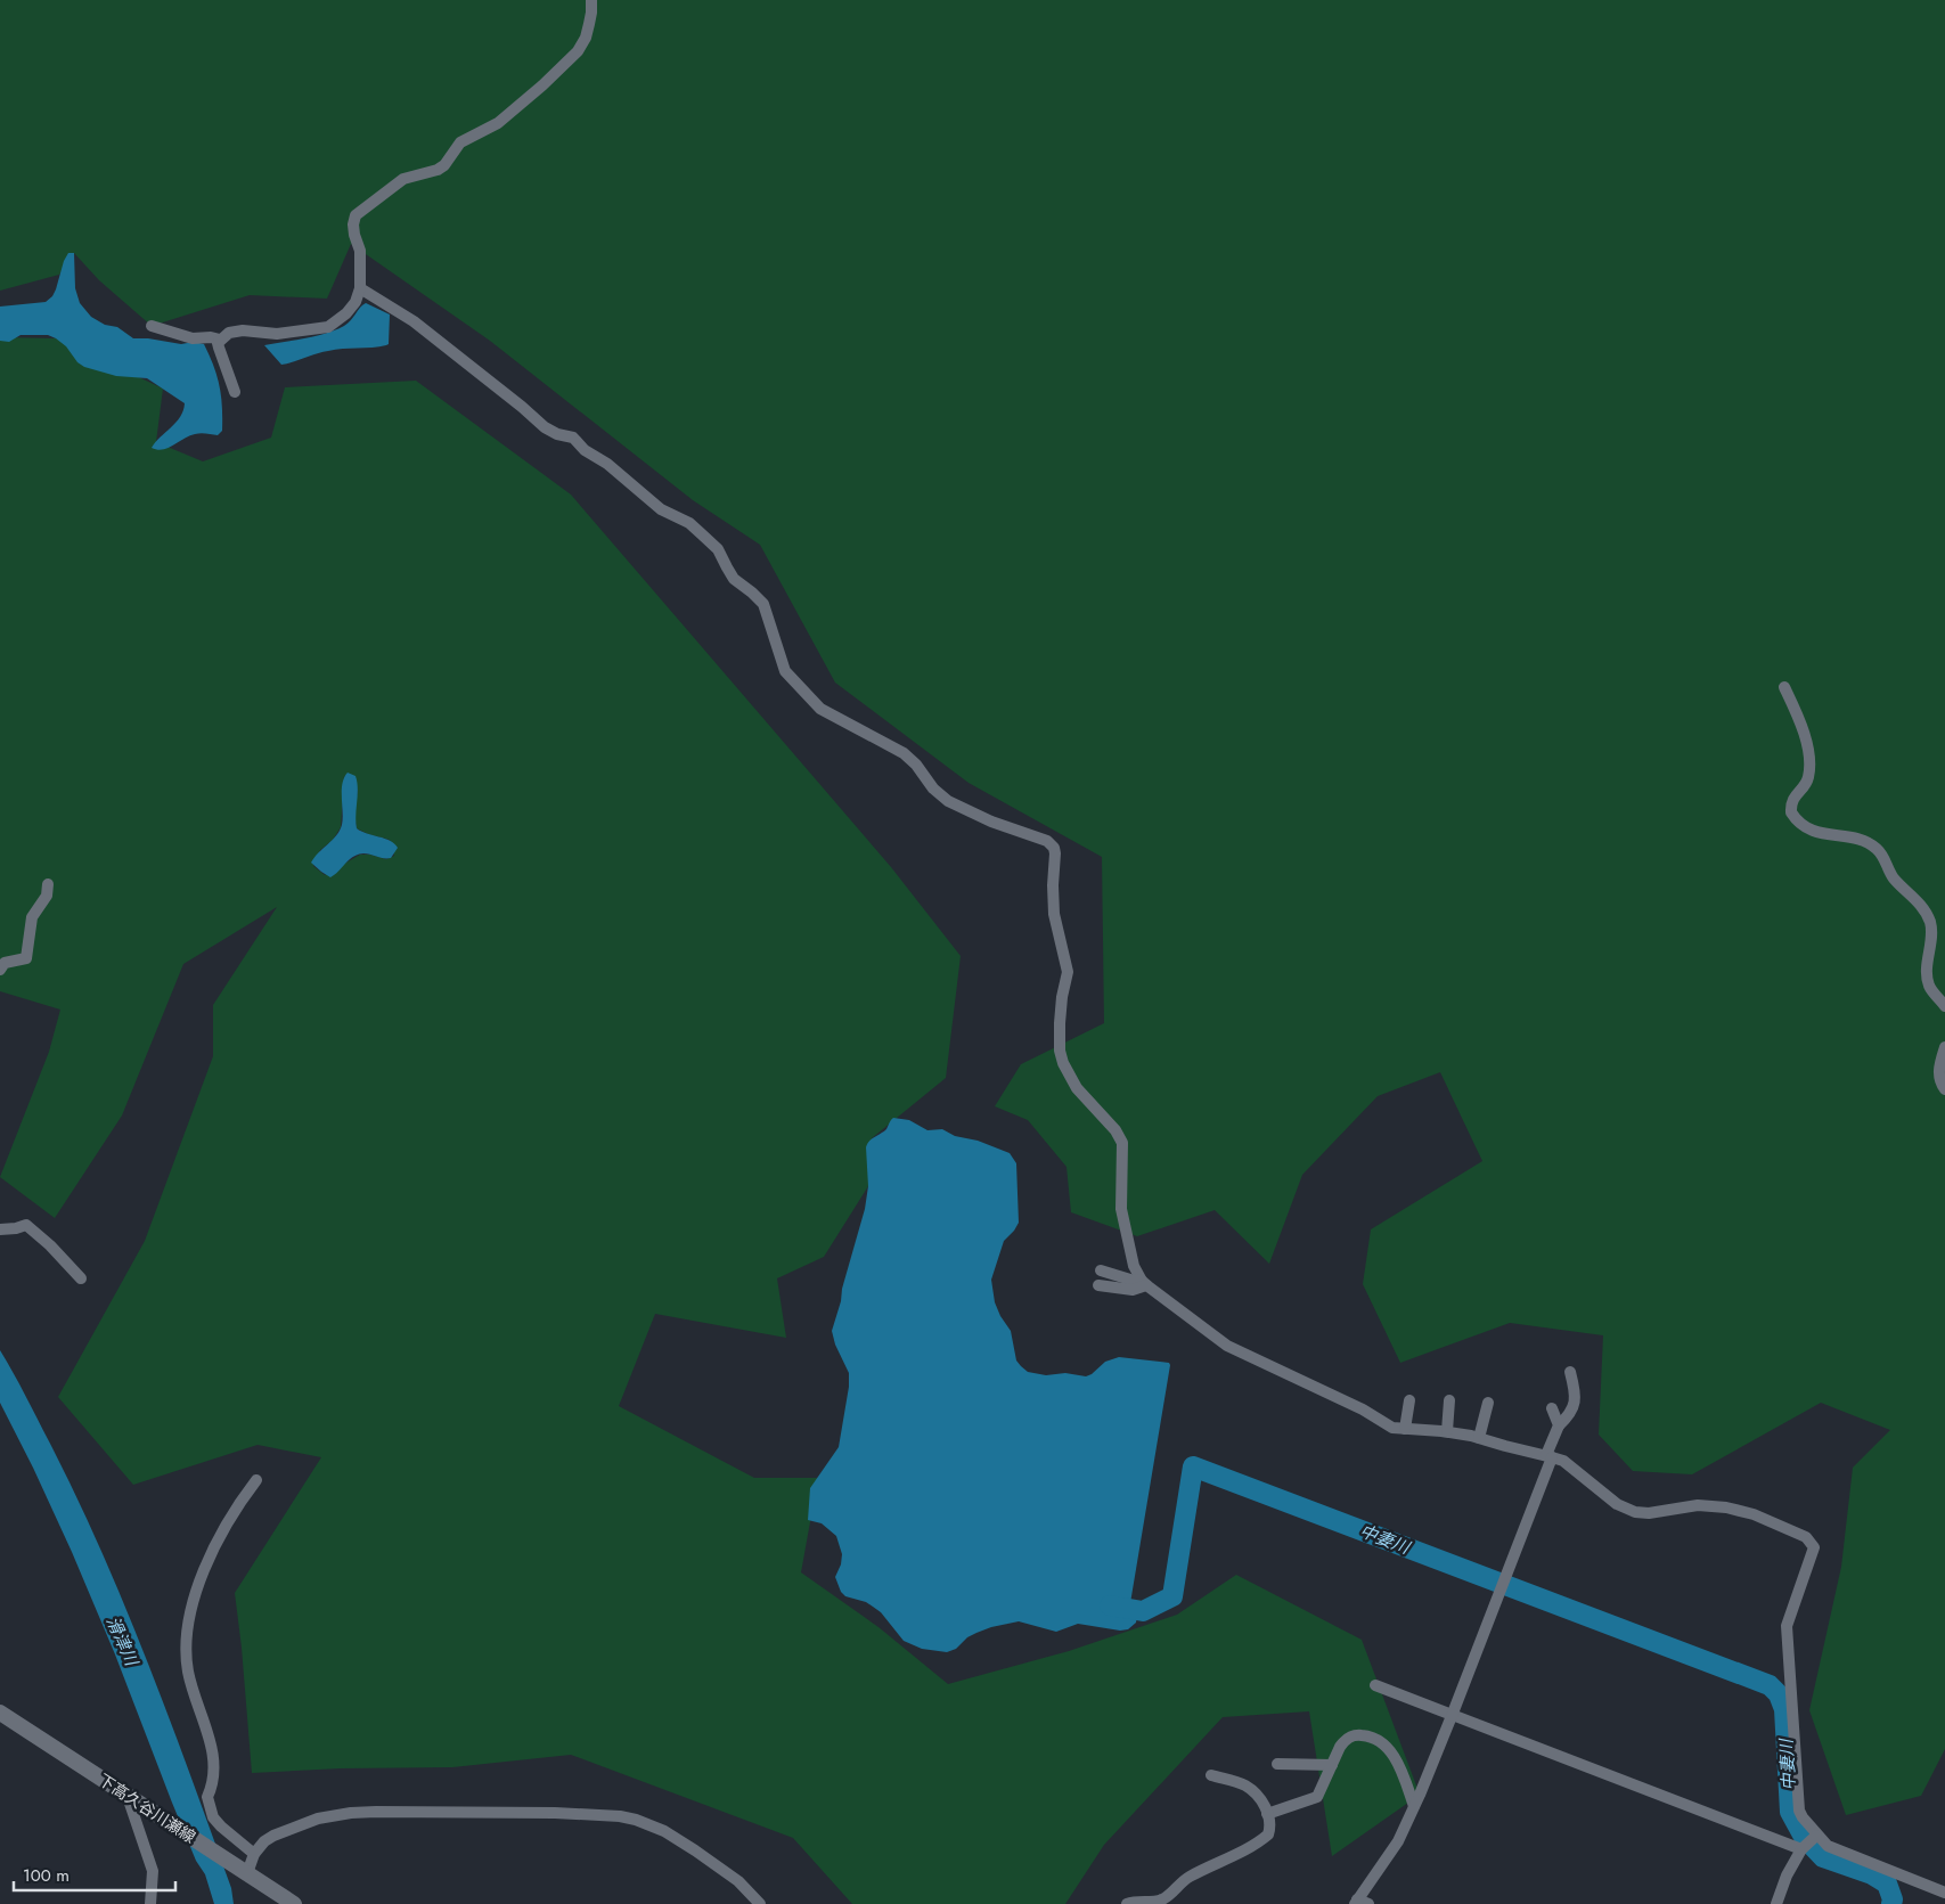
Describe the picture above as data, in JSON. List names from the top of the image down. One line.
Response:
{"streets":{"main road":["下高久谷川瀬線"]},"water":["中妻川","滑津川"],"scale_bar":"100 m"}
